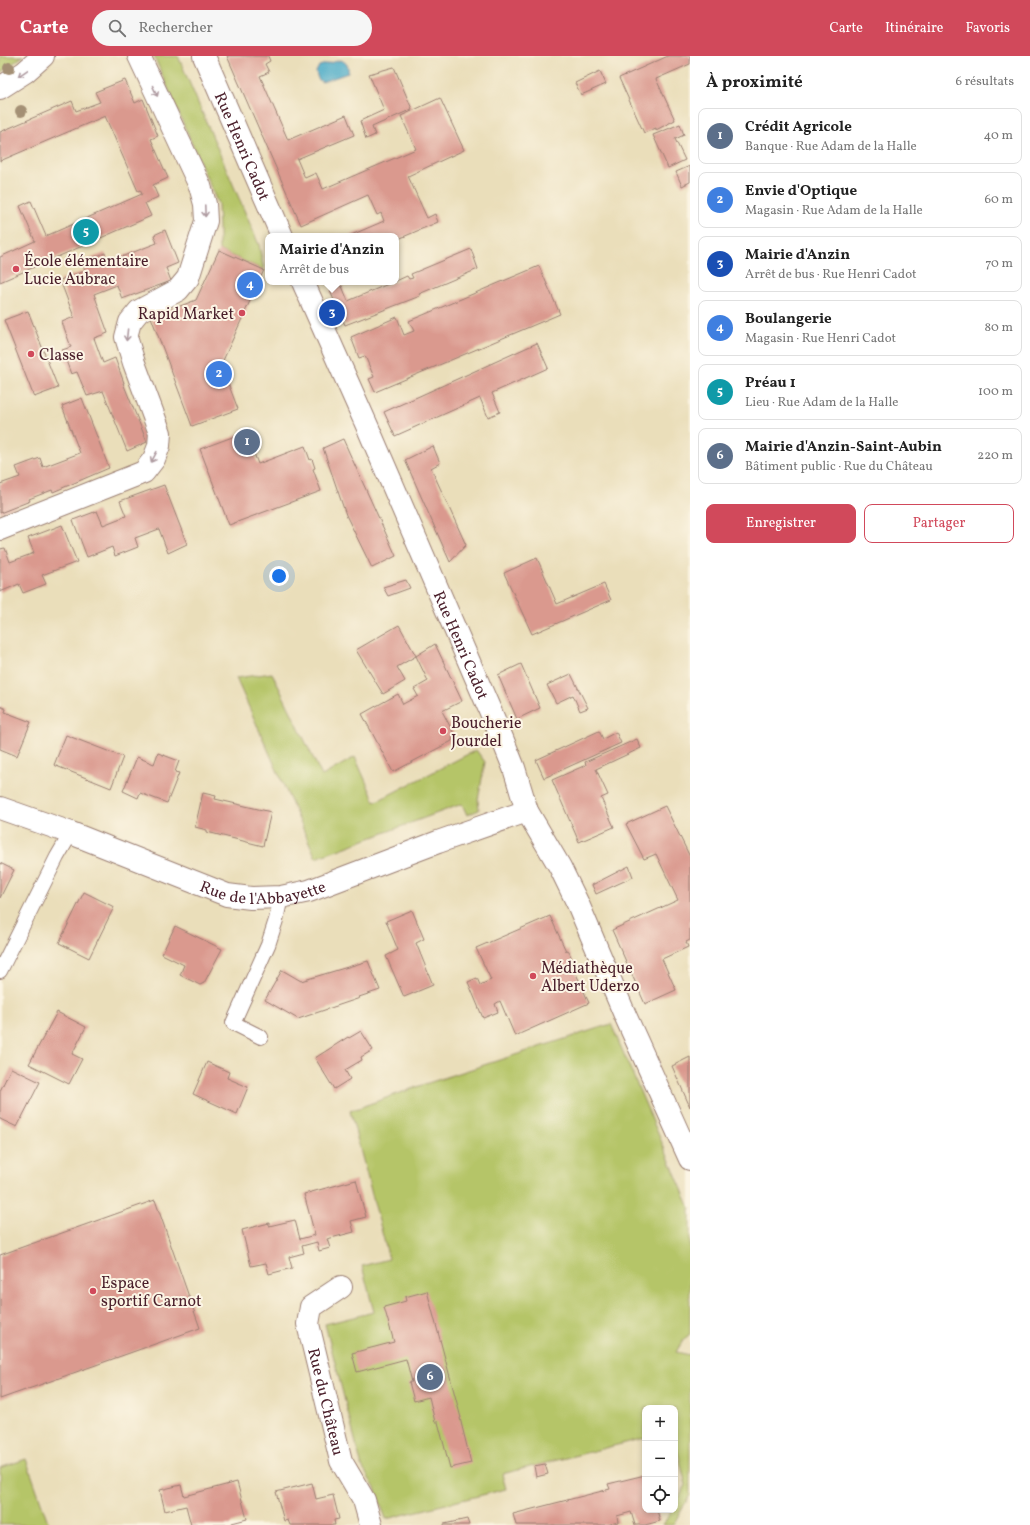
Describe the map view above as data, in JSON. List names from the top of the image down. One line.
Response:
{"streets":{"street":["Rue Henri Cadot","Rue de l'Abbayette","Rue du Château"]},"crossings":[["Rue Henri Cadot","Rue de l'Abbayette"]],"places":["École élémentaire Lucie Aubrac","Rapid Market","Classe","Boucherie Jourdel","Médiathèque Albert Uderzo","Espace sportif Carnot"],"page":{"header":"Carte","search":"Rechercher","nav":["Carte","Itinéraire","Favoris"],"heading":["À proximité","6 résultats"],"list":[{"mark":"1","name":"Crédit Agricole","note":"Banque · Rue Adam de la Halle","value":"40 m"},{"mark":"2","name":"Envie d'Optique","note":"Magasin · Rue Adam de la Halle","value":"60 m"},{"mark":"3","name":"Mairie d'Anzin","note":"Arrêt de bus · Rue Henri Cadot","value":"70 m"},{"mark":"4","name":"Boulangerie","note":"Magasin · Rue Henri Cadot","value":"80 m"},{"mark":"5","name":"Préau 1","note":"Lieu · Rue Adam de la Halle","value":"100 m"},{"mark":"6","name":"Mairie d'Anzin-Saint-Aubin","note":"Bâtiment public · Rue du Château","value":"220 m"}],"pins":["5","4","3","2","1","6"],"popup":["Mairie d'Anzin","Arrêt de bus"],"buttons":["Enregistrer","Partager"],"map_buttons":["+","−"]}}
